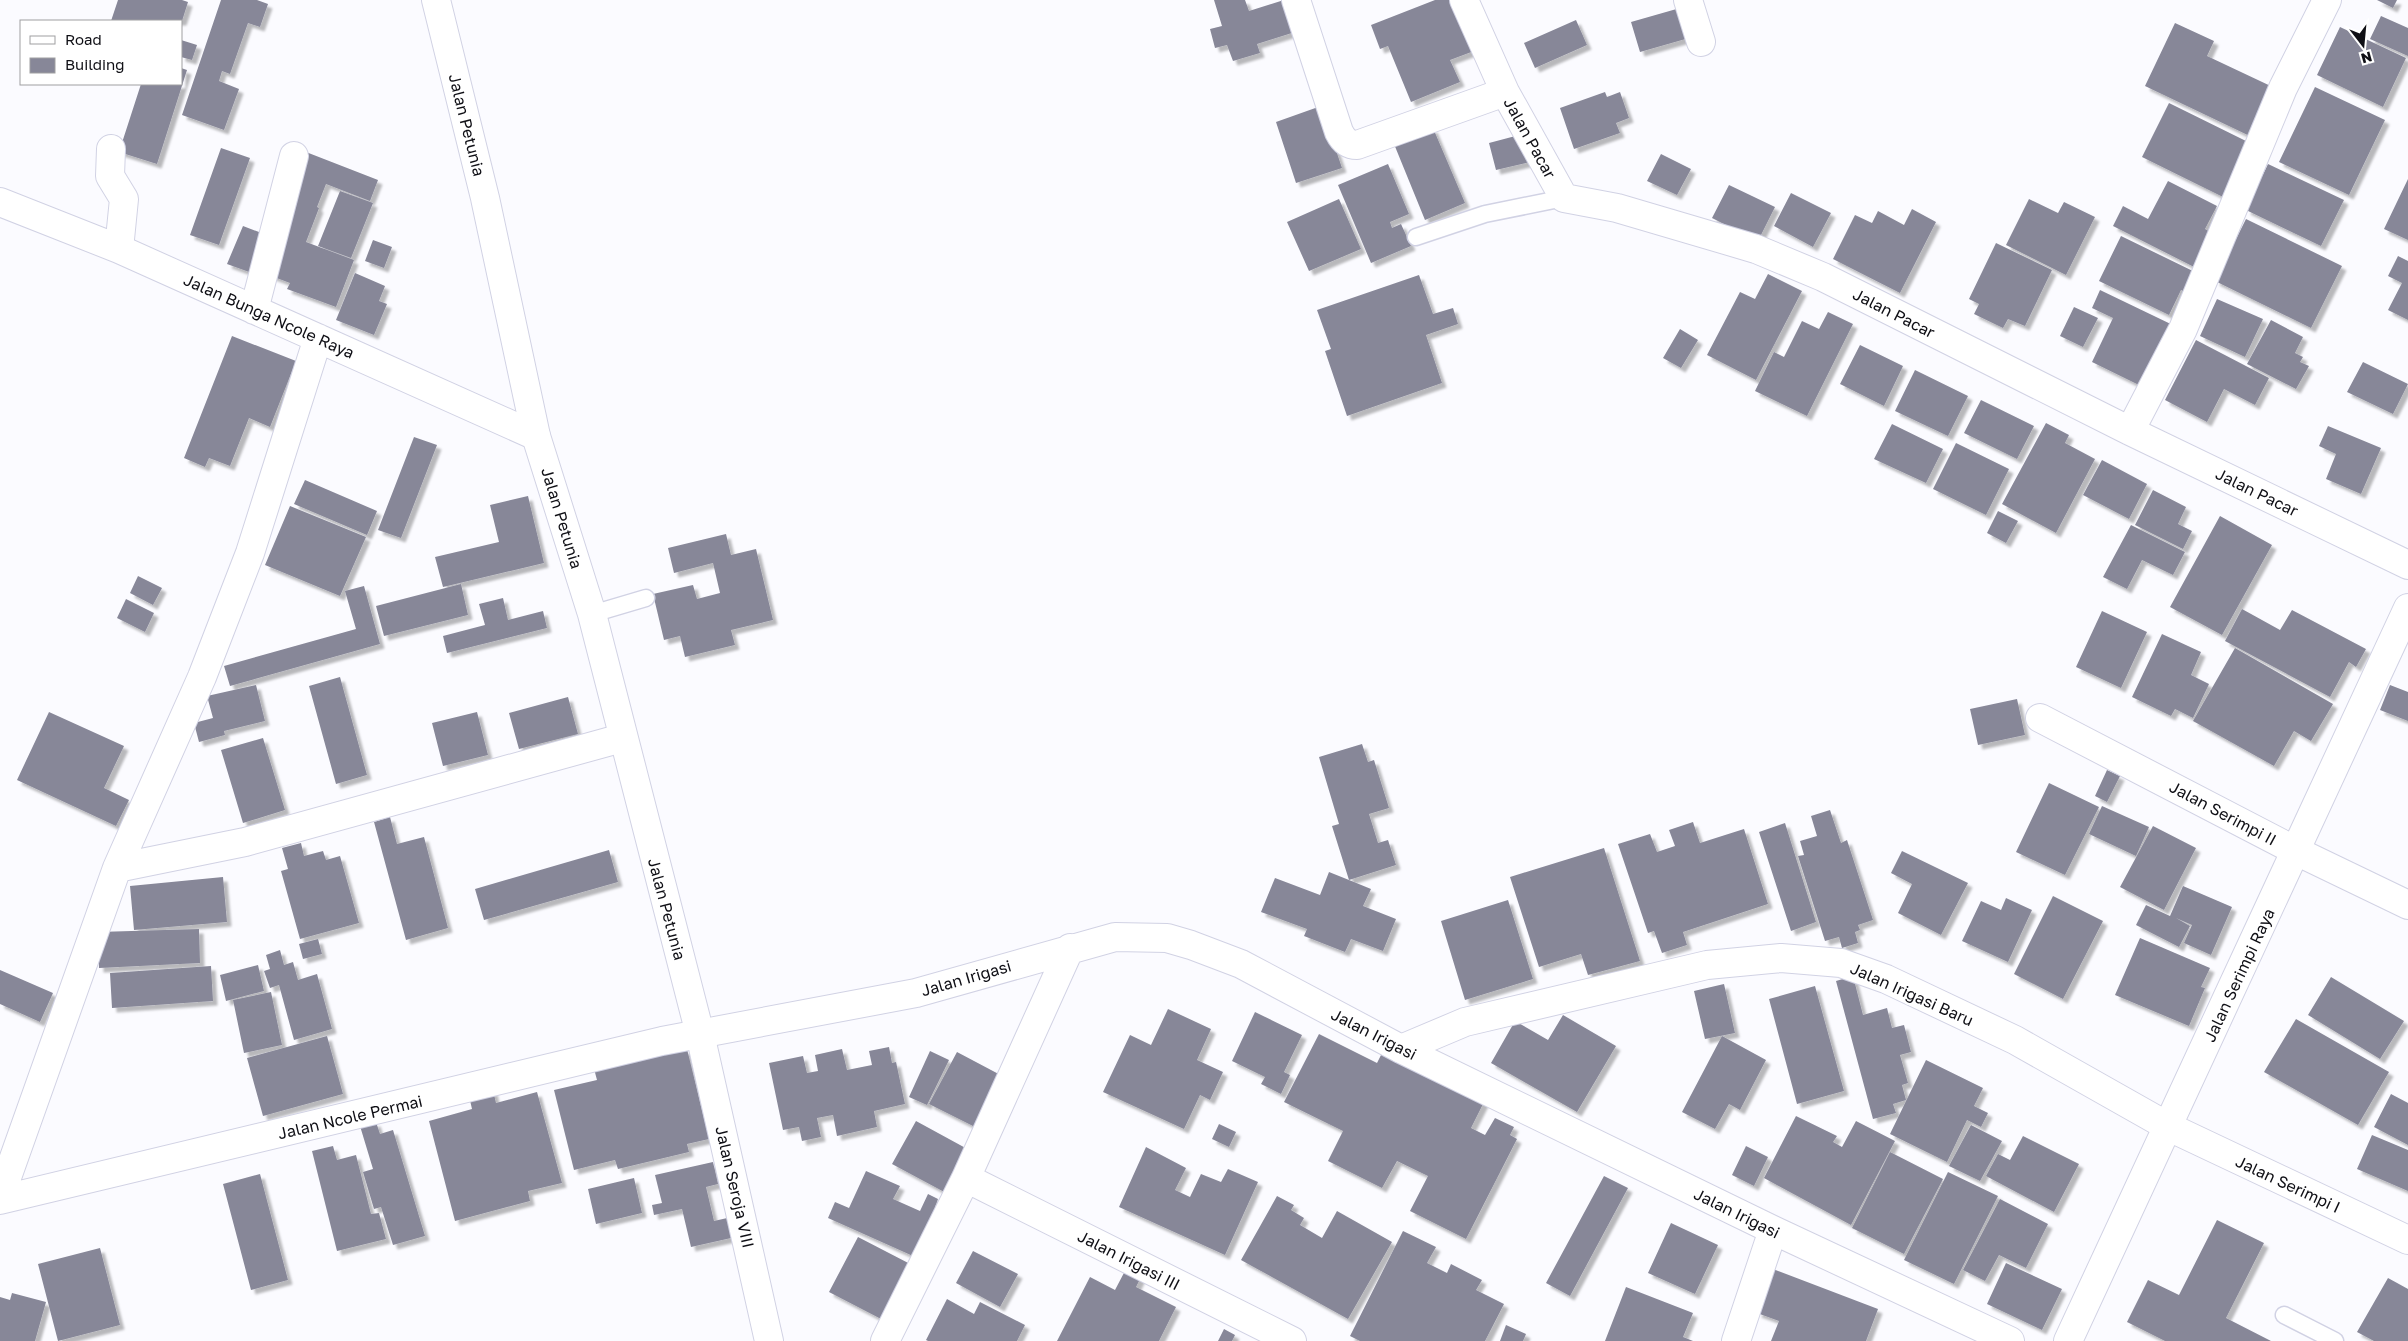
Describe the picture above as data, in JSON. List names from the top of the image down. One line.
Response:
{"streets":{"street":["Jalan Petunia","Jalan Pacar","Jalan Bunga Ncole Raya","Jalan Serimpi II","Jalan Serimpi Raya","Jalan Irigasi","Jalan Irigasi Baru","Jalan Ncole Permai","Jalan Serimpi I","Jalan Seroja VIII","Jalan Irigasi III"]},"crossings":[["Jalan Petunia","Jalan Bunga Ncole Raya"],["Jalan Petunia","Jalan Irigasi"],["Jalan Petunia","Jalan Ncole Permai"],["Jalan Petunia","Jalan Seroja VIII"],["Jalan Serimpi II","Jalan Serimpi Raya"],["Jalan Serimpi Raya","Jalan Irigasi Baru"],["Jalan Serimpi Raya","Jalan Serimpi I"],["Jalan Irigasi","Jalan Irigasi Baru"],["Jalan Irigasi","Jalan Ncole Permai"],["Jalan Irigasi","Jalan Seroja VIII"],["Jalan Irigasi Baru","Jalan Serimpi I"],["Jalan Ncole Permai","Jalan Seroja VIII"]],"legend":["Road","Building"],"north":"bottom"}
